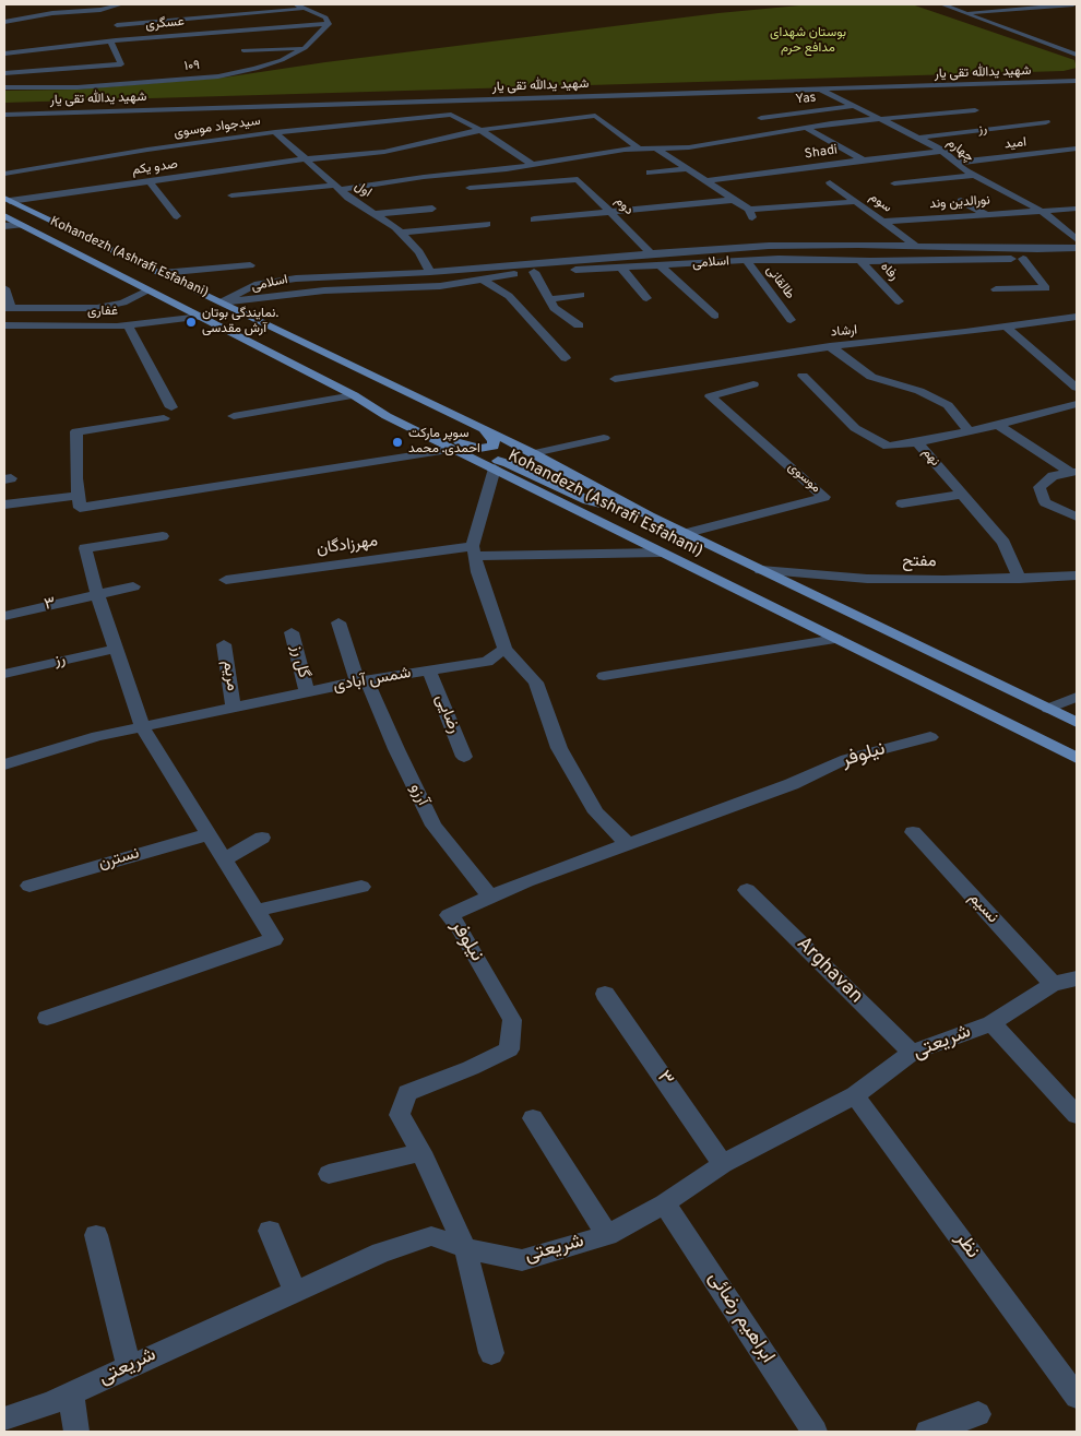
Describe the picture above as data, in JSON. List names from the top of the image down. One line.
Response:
{"streets":{"main road":["Kohandezh (Ashrafi Esfahani)"],"street":["عسگری","۱۰۹","شهید یدالله تقی یار","Yas","سیدجواد موسوی","رز","امید","چهارم","Shadi","صدو یکم","اول","سوم","نورالدین وند","دوم","اسلامی","رفاه","طالقانی","غفاری","ارشاد","نهم","موسوی","مهرزادگان","مفتح","۳","گل رز","مریم","شمس آبادی","رضایی","نیلوفر","آرزو","نسترن","نسیم","Arghavan","شریعتی","نظر","ابراهیم رضائی"]},"crossings":[["عسگری","۱۰۹"],["شهید یدالله تقی یار","چهارم"],["Yas","چهارم"],["سیدجواد موسوی","صدو یکم"],["سیدجواد موسوی","اول"],["رز","چهارم"],["امید","چهارم"],["چهارم","Shadi"],["چهارم","نورالدین وند"],["صدو یکم","اول"],["صدو یکم","Kohandezh (Ashrafi Esfahani)"],["اول","اسلامی"],["سوم","نورالدین وند"],["سوم","اسلامی"],["دوم","اسلامی"],["Kohandezh (Ashrafi Esfahani)","اسلامی"],["Kohandezh (Ashrafi Esfahani)","غفاری"],["Kohandezh (Ashrafi Esfahani)","موسوی"],["Kohandezh (Ashrafi Esfahani)","مفتح"],["اسلامی","رفاه"],["اسلامی","طالقانی"],["نهم","مفتح"],["۳","شریعتی"],["گل رز","شمس آبادی"],["مریم","شمس آبادی"],["شمس آبادی","رضایی"],["شمس آبادی","آرزو"],["نیلوفر","آرزو"],["نیلوفر","شریعتی"],["نسیم","شریعتی"],["Arghavan","شریعتی"],["شریعتی","نظر"],["شریعتی","ابراهیم رضائی"]],"parks":["بوستان شهدای مدافع حرم"],"places":["نمایندگی بوتان. آرش مقدسی","سوپر مارکت احمدی. محمد"]}
